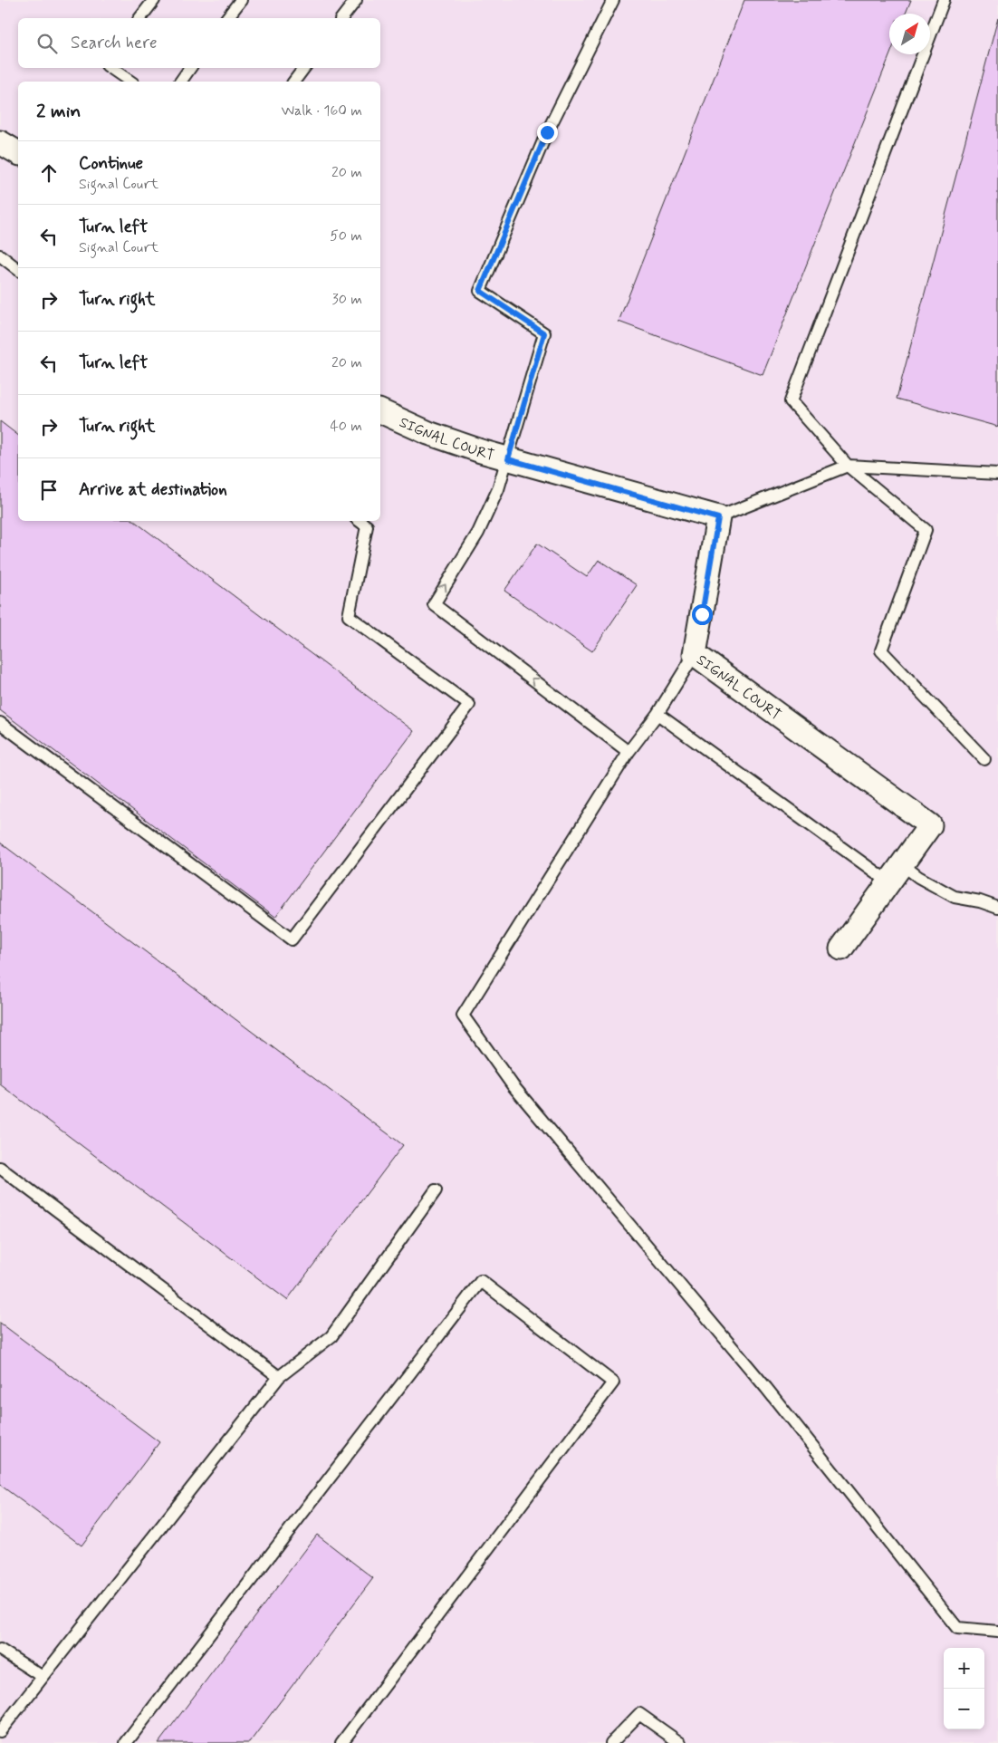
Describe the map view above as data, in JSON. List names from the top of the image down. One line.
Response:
{"streets":{"street":["SIGNAL COURT"]},"north":"top right","page":{"search":"Search here","heading":["2 min","Walk · 160 m"],"list":[["Continue","Signal Court","20 m"],["Turn left","Signal Court","50 m"],["Turn right","30 m"],["Turn left","20 m"],["Turn right","40 m"],"Arrive at destination"],"map_buttons":["+","−"]}}
